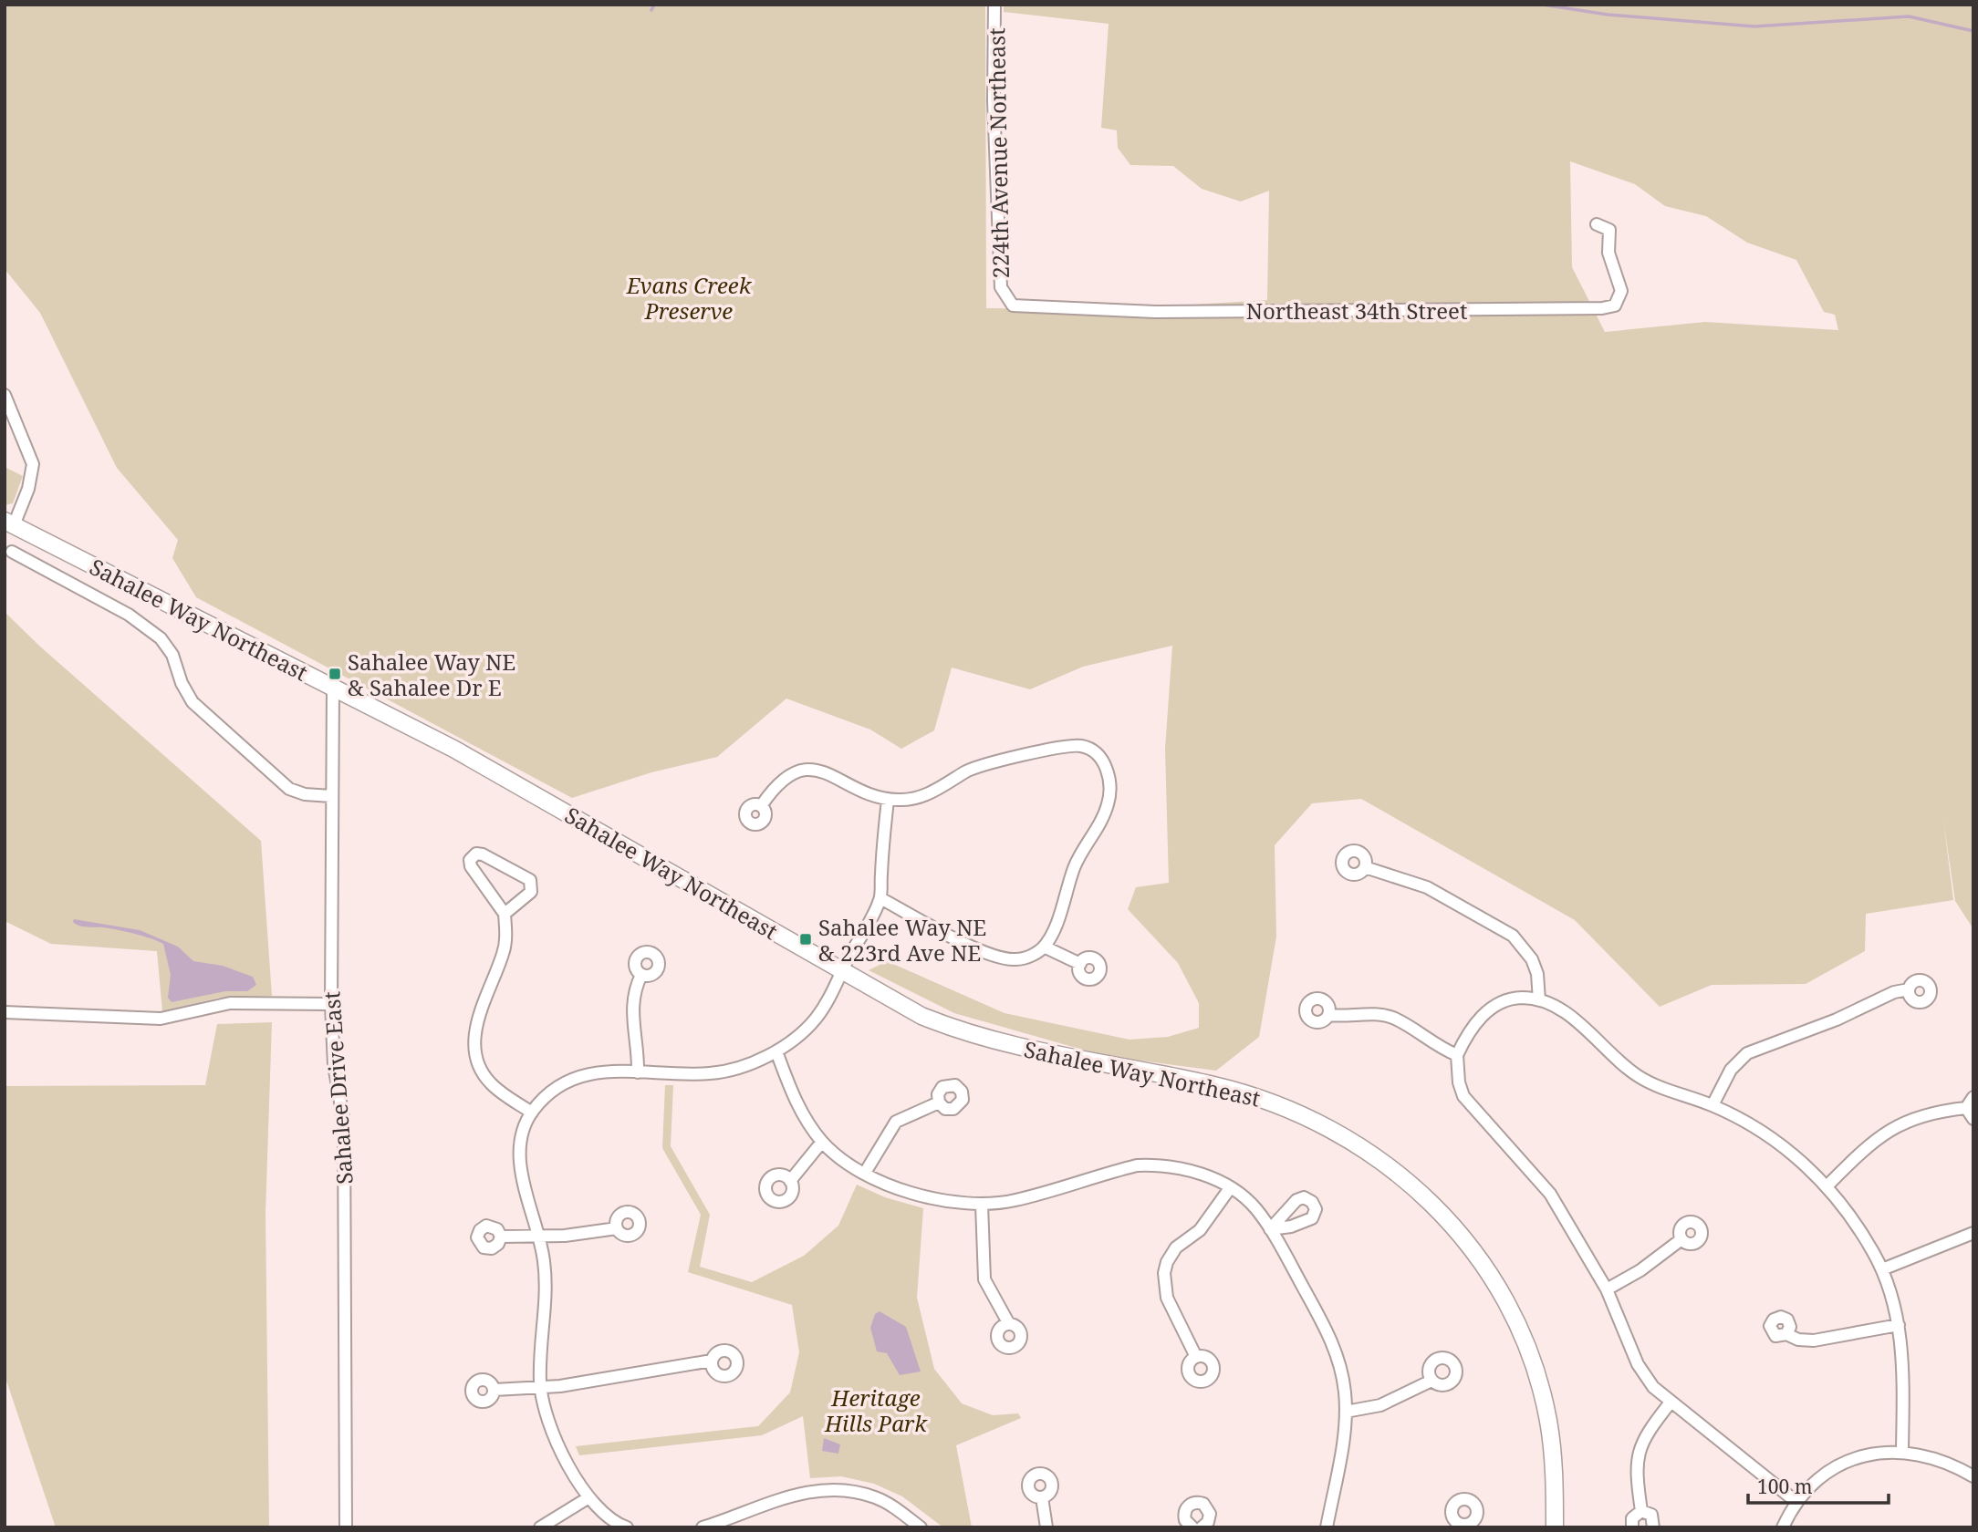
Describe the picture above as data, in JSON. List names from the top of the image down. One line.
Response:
{"streets":{"main road":["Sahalee Way Northeast"],"street":["224th Avenue Northeast","Northeast 34th Street","Sahalee Drive East"]},"crossings":[["224th Avenue Northeast","Northeast 34th Street"],["Sahalee Way Northeast","Sahalee Drive East"]],"parks":["Evans Creek Preserve","Heritage Hills Park"],"places":{"transit":["Sahalee Way NE & Sahalee Dr E","Sahalee Way NE & 223rd Ave NE"]},"scale_bar":"100 m"}
